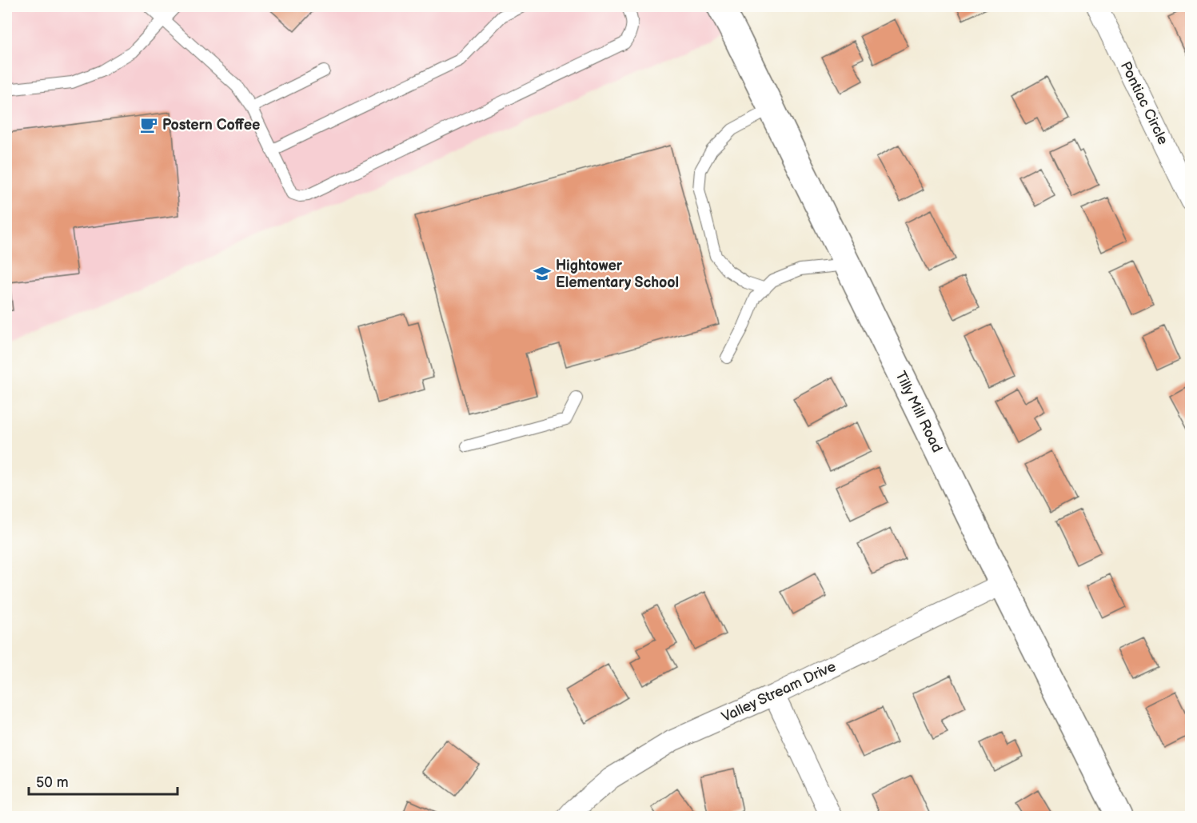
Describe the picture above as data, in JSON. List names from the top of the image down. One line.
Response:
{"streets":{"street":["Pontiac Circle","Tilly Mill Road","Valley Stream Drive"]},"crossings":[["Tilly Mill Road","Valley Stream Drive"]],"places":{"cafe":["Postern Coffee"],"school or university":["Hightower Elementary School"]},"scale_bar":"50 m"}
